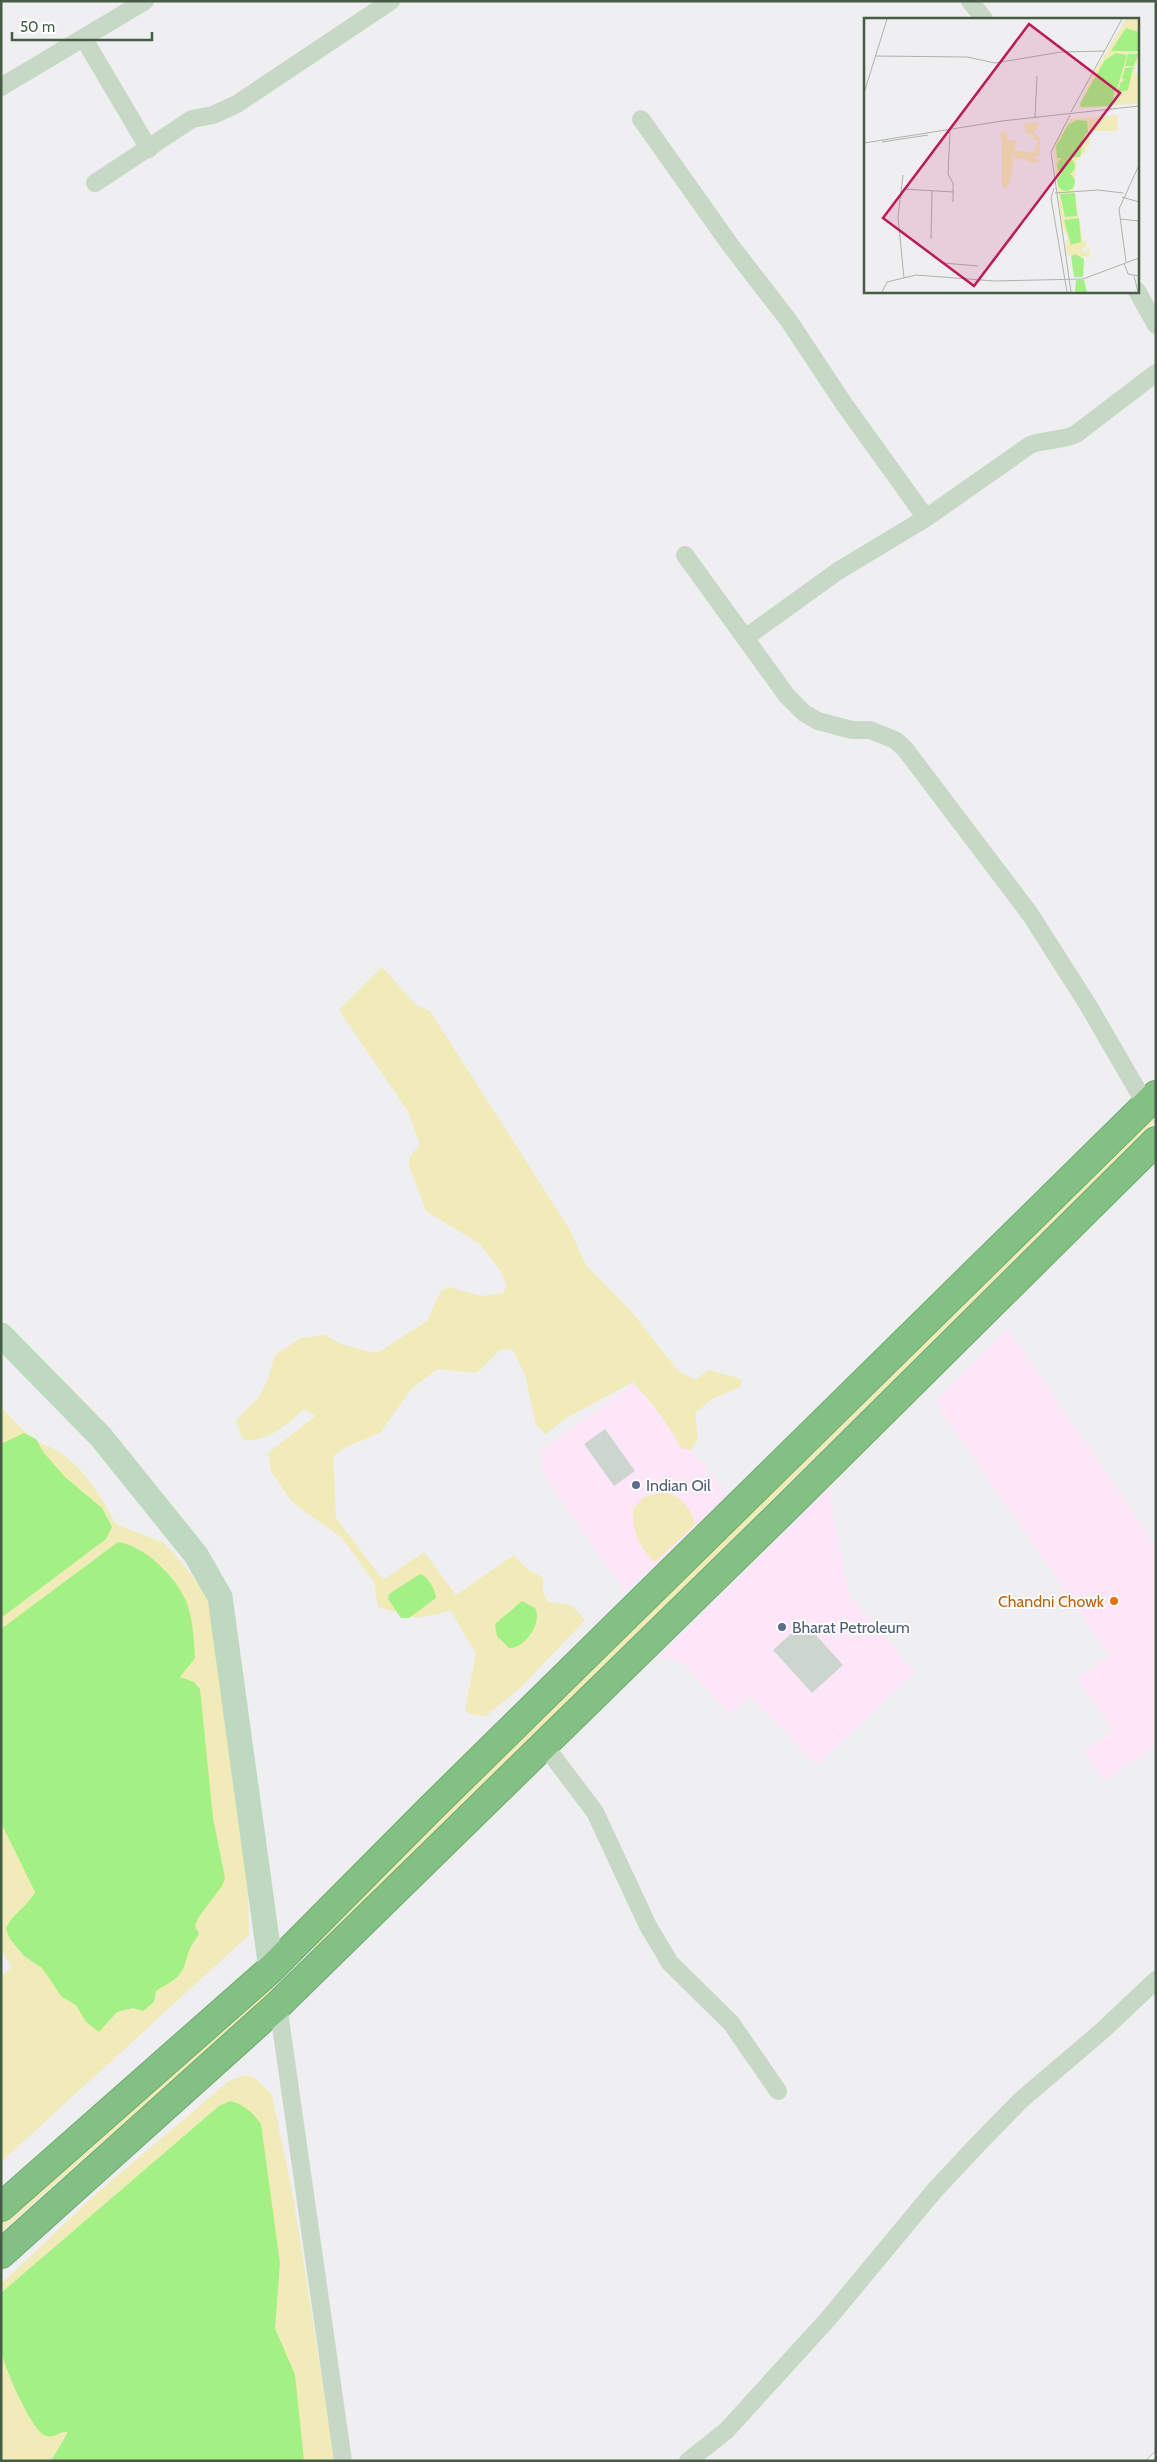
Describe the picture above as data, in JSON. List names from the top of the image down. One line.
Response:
{"places":["Indian Oil","Chandni Chowk","Bharat Petroleum"],"scale_bar":"50 m"}
